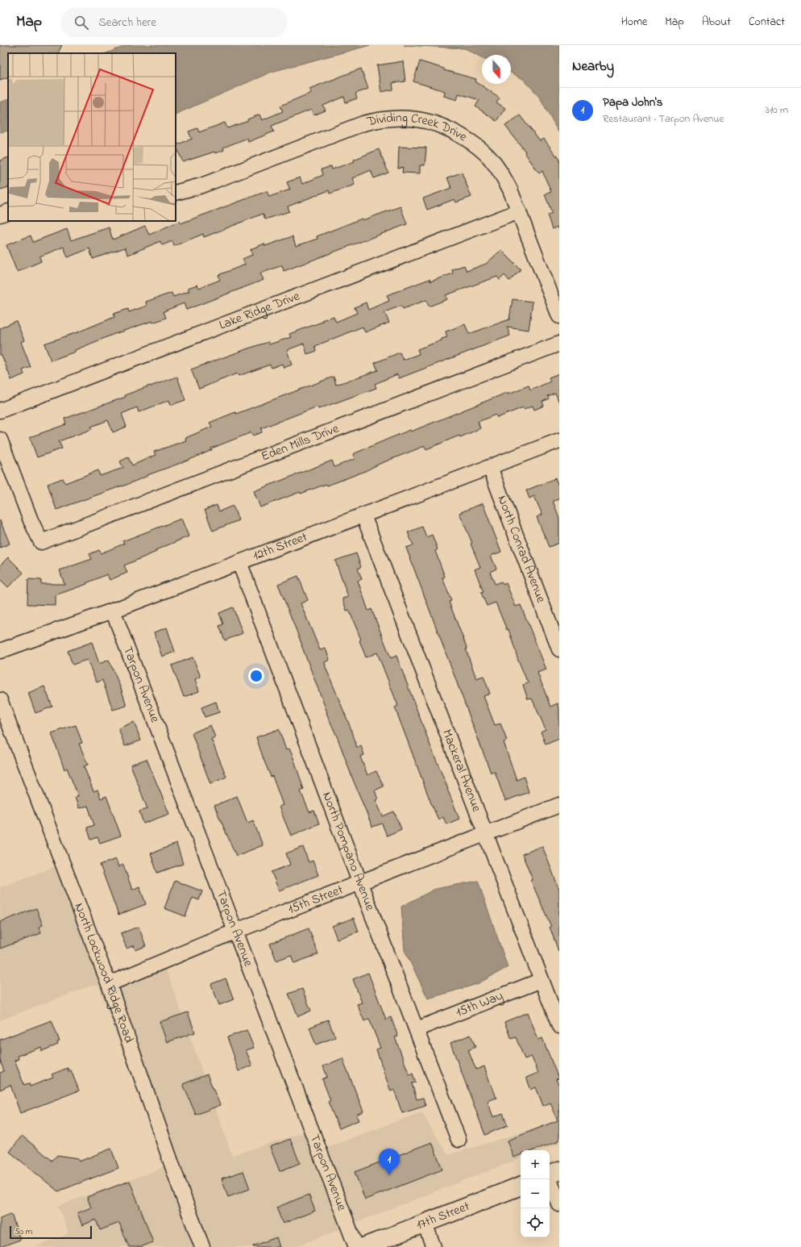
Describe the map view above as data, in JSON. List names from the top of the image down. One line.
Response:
{"streets":{"main road":["17th Street"],"street":["Dividing Creek Drive","Lake Ridge Drive","Eden Mills Drive","12th Street","North Conrad Avenue","Tarpon Avenue","Mackeral Avenue","North Pompano Avenue","15th Street","North Lockwood Ridge Road","15th Way"]},"crossings":[["Dividing Creek Drive","Lake Ridge Drive"],["12th Street","North Conrad Avenue"],["12th Street","Tarpon Avenue"],["12th Street","Mackeral Avenue"],["12th Street","North Pompano Avenue"],["Tarpon Avenue","15th Street"],["Mackeral Avenue","15th Street"],["Mackeral Avenue","15th Way"],["North Pompano Avenue","15th Street"],["North Pompano Avenue","15th Way"],["15th Street","North Lockwood Ridge Road"]],"scale_bar":"50 m","north":"bottom","page":{"header":"Map","search":"Search here","nav":["Home","Map","About","Contact"],"heading":"Nearby","list":[{"mark":"1","name":"Papa John's","note":"Restaurant · Tarpon Avenue","value":"310 m"}],"pins":"1","map_buttons":["+","−"],"scale":"50 m"}}
